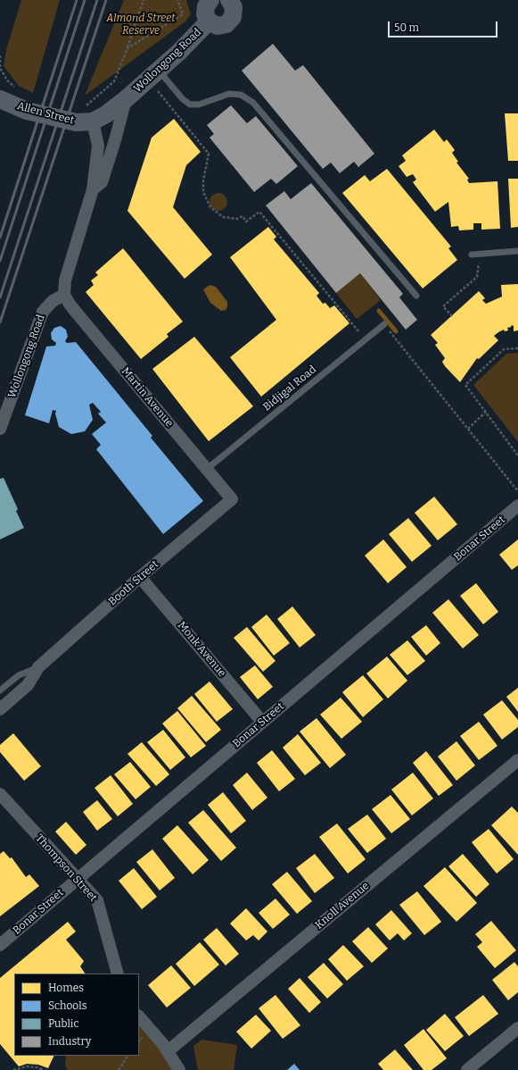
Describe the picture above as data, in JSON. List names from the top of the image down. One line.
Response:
{"streets":{"street":["Wollongong Road","Allen Street","Martin Avenue","Bonar Street","Booth Street","Monk Avenue","Thompson Street","Knoll Avenue"],"lane":["Bidjigal Road"]},"crossings":[["Wollongong Road","Allen Street"],["Wollongong Road","Martin Avenue"],["Bidjigal Road","Martin Avenue"],["Martin Avenue","Booth Street"],["Bonar Street","Monk Avenue"],["Bonar Street","Thompson Street"],["Booth Street","Monk Avenue"]],"parks":["Almond Street Reserve"],"legend":["Homes","Schools","Public","Industry"],"scale_bar":"50 m"}
